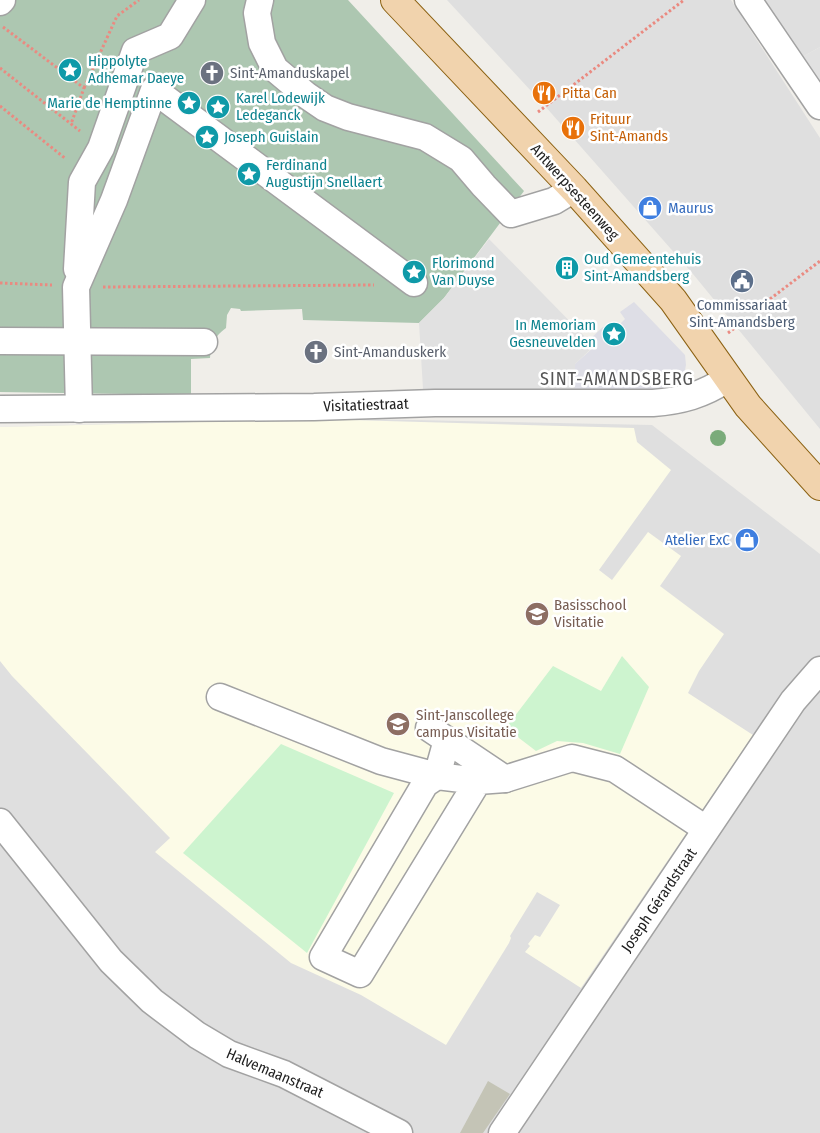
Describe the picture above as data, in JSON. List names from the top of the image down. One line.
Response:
{"streets":{"main road":["Antwerpsesteenweg"],"street":["Visitatiestraat","Joseph Gérardstraat","Halvemaanstraat"]},"crossings":[["Antwerpsesteenweg","Visitatiestraat"]],"districts":["SINT-AMANDSBERG"],"places":{"place":["Hippolyte Adhemar Daeye","Marie de Hemptinne","Karel Lodewijk Ledeganck","Joseph Guislain","Ferdinand Augustijn Snellaert","Florimond Van Duyse","In Memoriam Gesneuvelden"],"church":["Sint-Amanduskapel","Sint-Amanduskerk"],"restaurant":["Pitta Can","Frituur Sint-Amands"],"shop":["Maurus","Atelier ExC"],"building":["Oud Gemeentehuis Sint-Amandsberg"],"public building":["Commissariaat Sint-Amandsberg"],"school or university":["Basisschool Visitatie","Sint-Janscollege campus Visitatie"]}}
